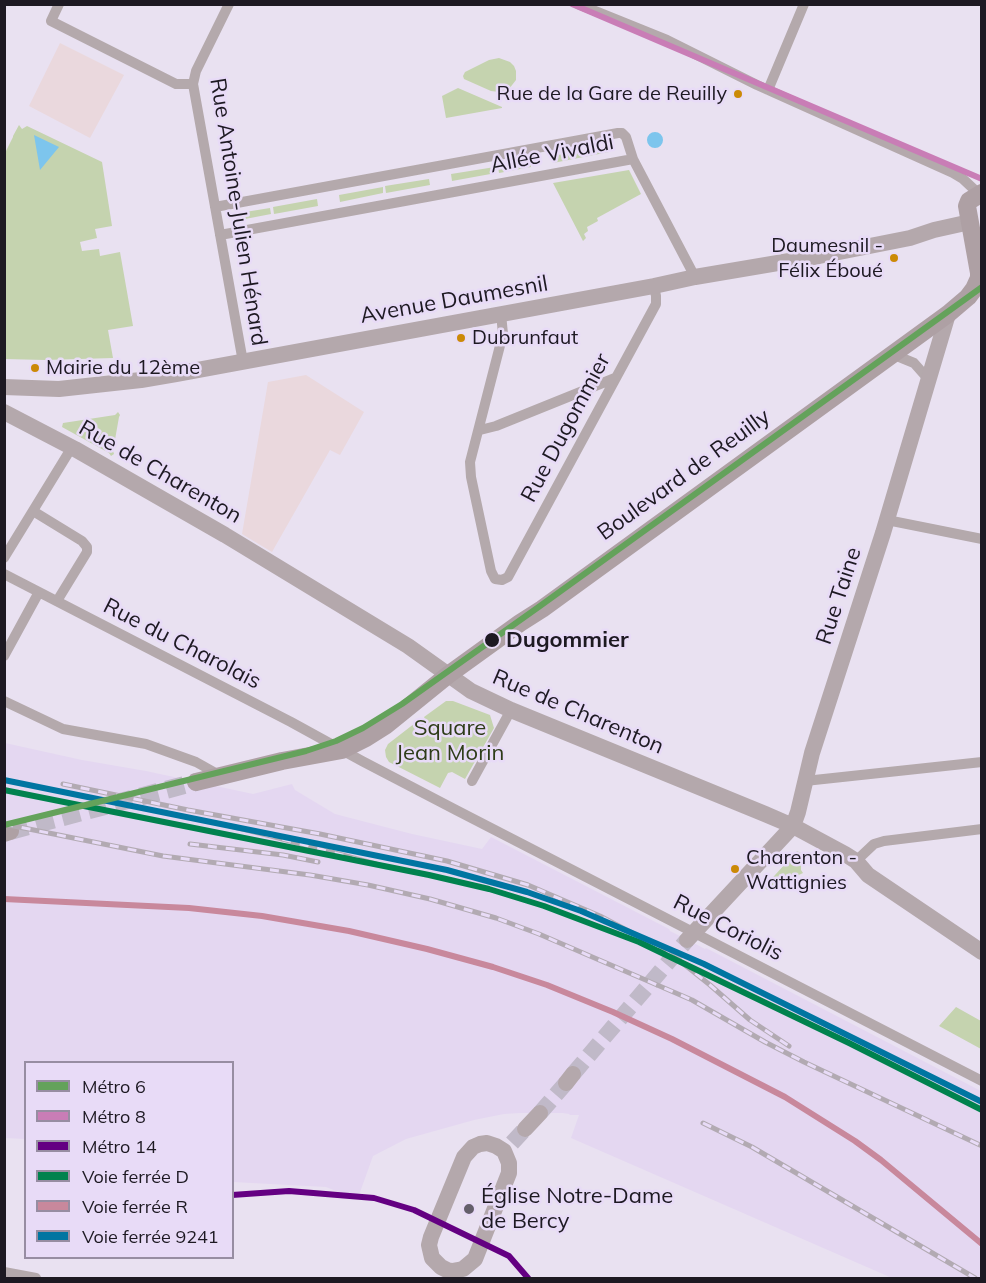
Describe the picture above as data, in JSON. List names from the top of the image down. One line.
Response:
{"streets":{"main road":["Avenue Daumesnil","Rue de Charenton","Boulevard de Reuilly","Rue Taine"],"street":["Allée Vivaldi","Rue Antoine-Julien Hénard","Rue Dugommier","Rue du Charolais","Rue Coriolis"]},"crossings":[["Allée Vivaldi","Rue Antoine-Julien Hénard"],["Rue Antoine-Julien Hénard","Avenue Daumesnil"],["Avenue Daumesnil","Rue Dugommier"],["Avenue Daumesnil","Boulevard de Reuilly"],["Rue de Charenton","Boulevard de Reuilly"],["Rue de Charenton","Rue Taine"],["Boulevard de Reuilly","Rue Taine"],["Boulevard de Reuilly","Rue du Charolais"],["Rue du Charolais","Rue Coriolis"]],"parks":["Square Jean Morin"],"places":["Rue de la Gare de Reuilly","Daumesnil - Félix Éboué","Dubrunfaut","Mairie du 12ème","Dugommier","Charenton - Wattignies","Église Notre-Dame de Bercy"],"lines":["metro line 8","metro line 6","rail line 9241","rail line D","rail line R","metro line 14"],"legend":["Métro 6","Métro 8","Métro 14","Voie ferrée D","Voie ferrée R","Voie ferrée 9241"]}
